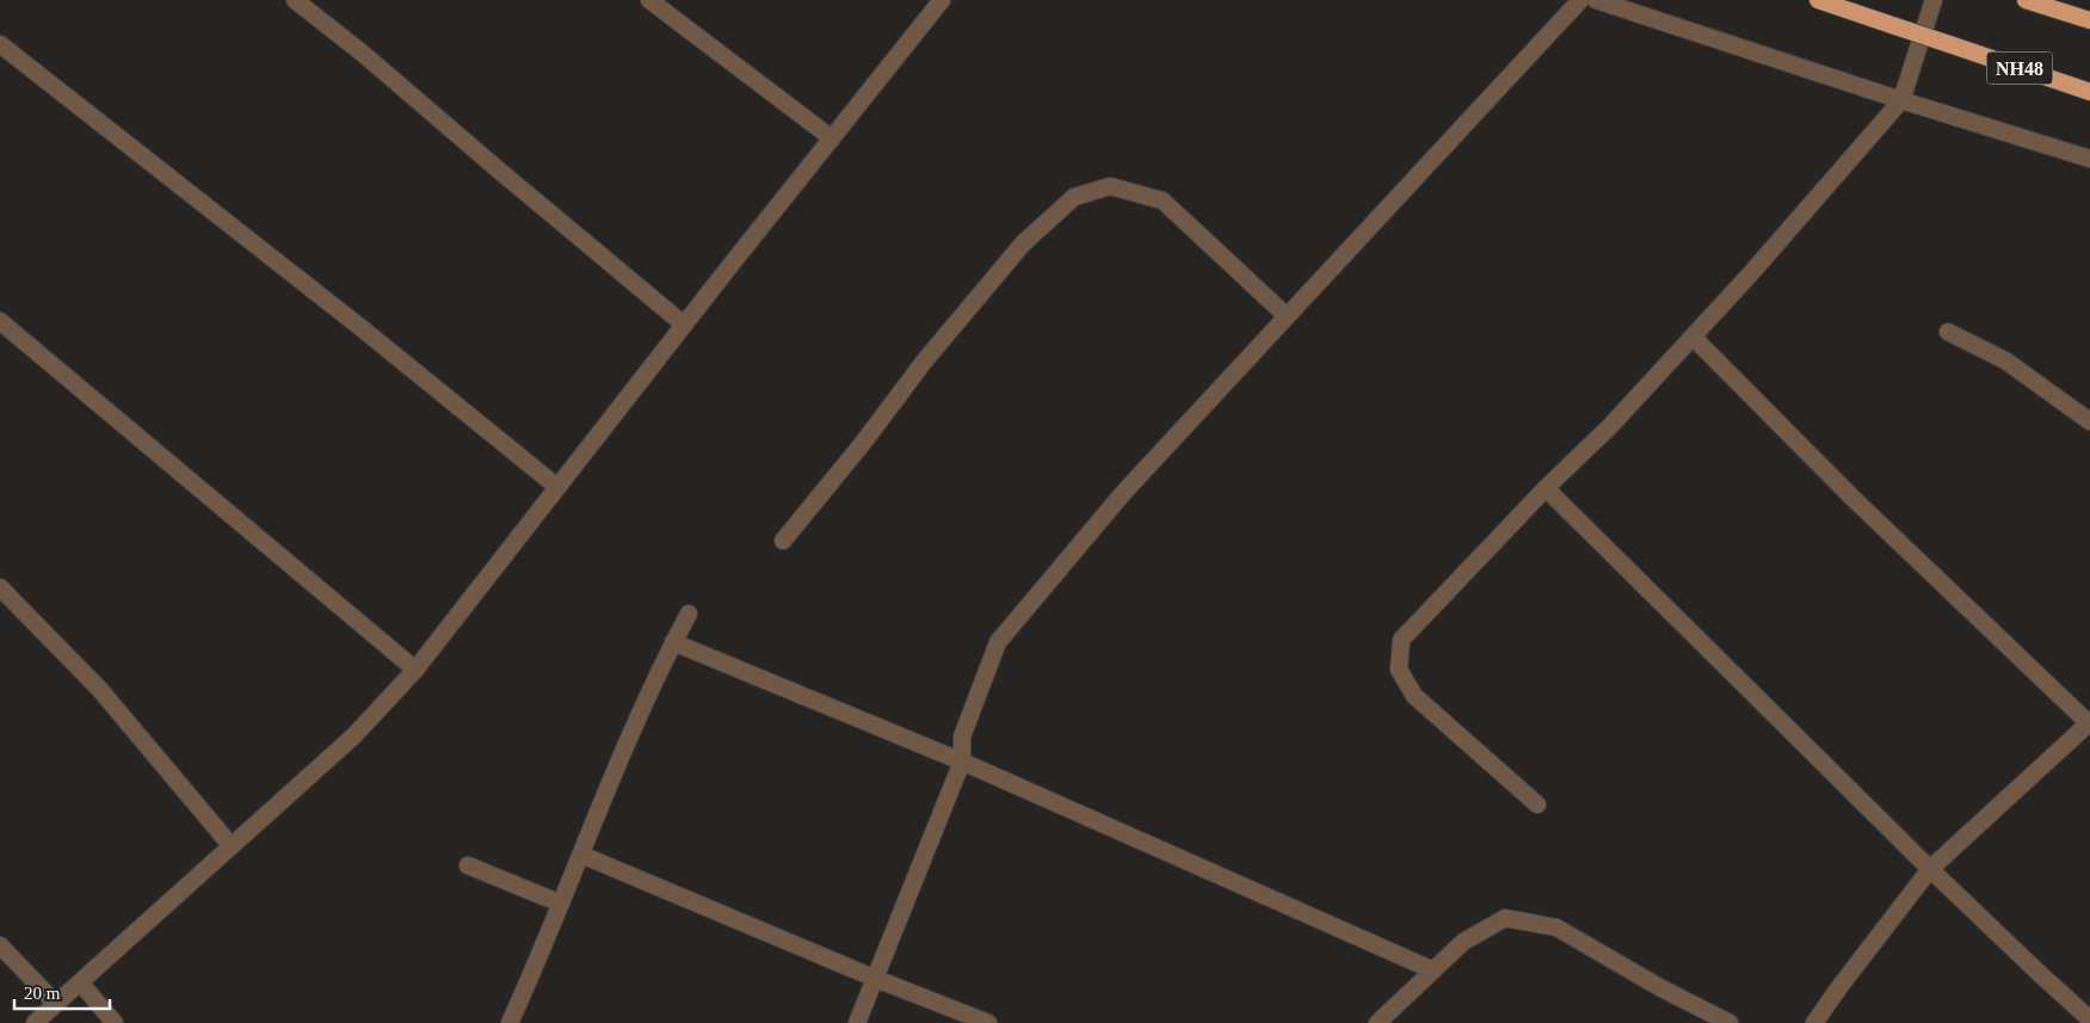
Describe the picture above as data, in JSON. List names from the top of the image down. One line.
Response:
{"streets":{"highway":["NH48"]},"scale_bar":"20 m"}
